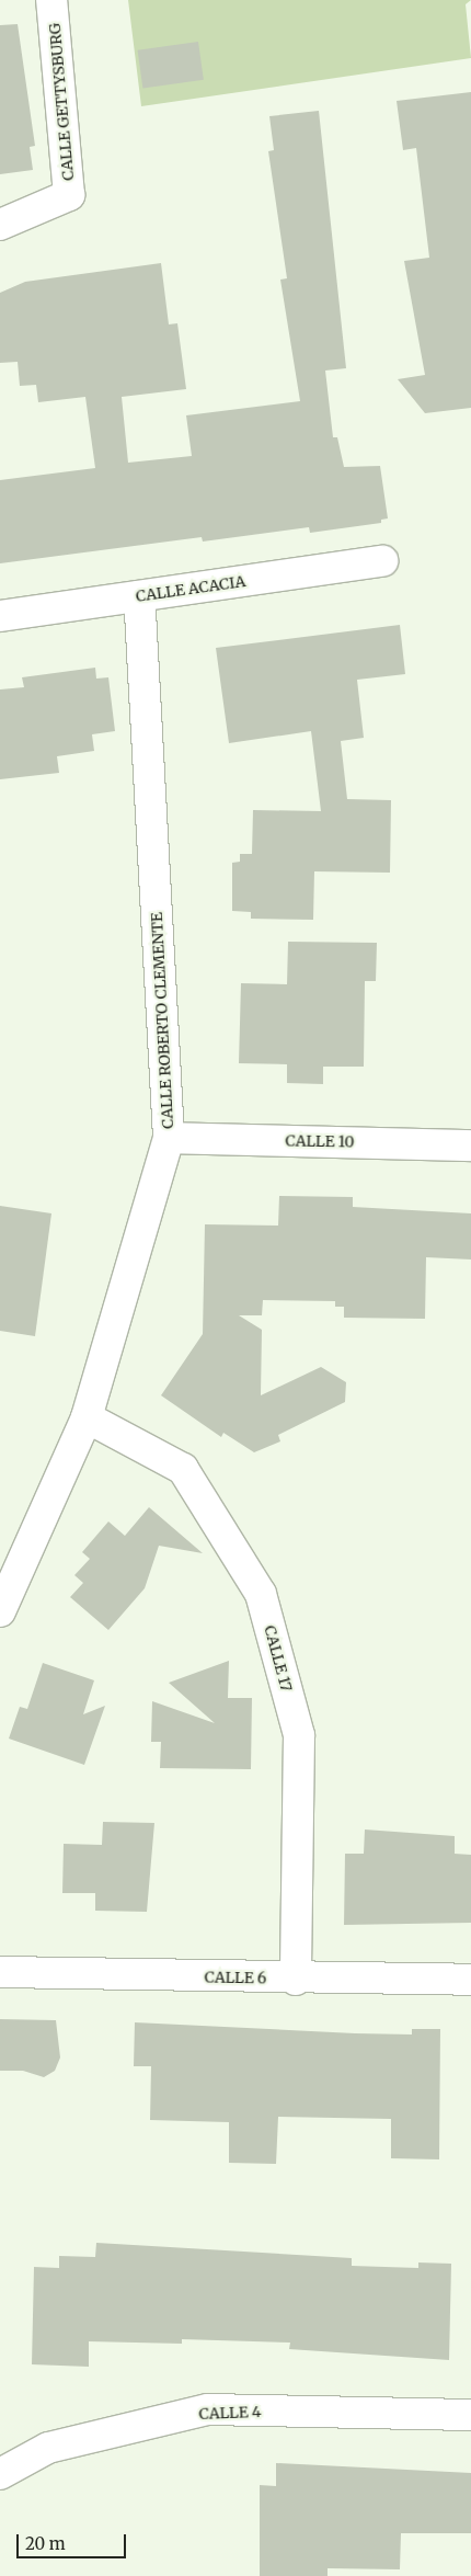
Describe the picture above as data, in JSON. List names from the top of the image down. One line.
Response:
{"streets":{"street":["CALLE GETTYSBURG","CALLE ACACIA","CALLE ROBERTO CLEMENTE","CALLE 10","CALLE 17","CALLE 6","CALLE 4"]},"crossings":[["CALLE ACACIA","CALLE ROBERTO CLEMENTE"],["CALLE ROBERTO CLEMENTE","CALLE 10"],["CALLE ROBERTO CLEMENTE","CALLE 17"],["CALLE 17","CALLE 6"]],"scale_bar":"20 m"}
